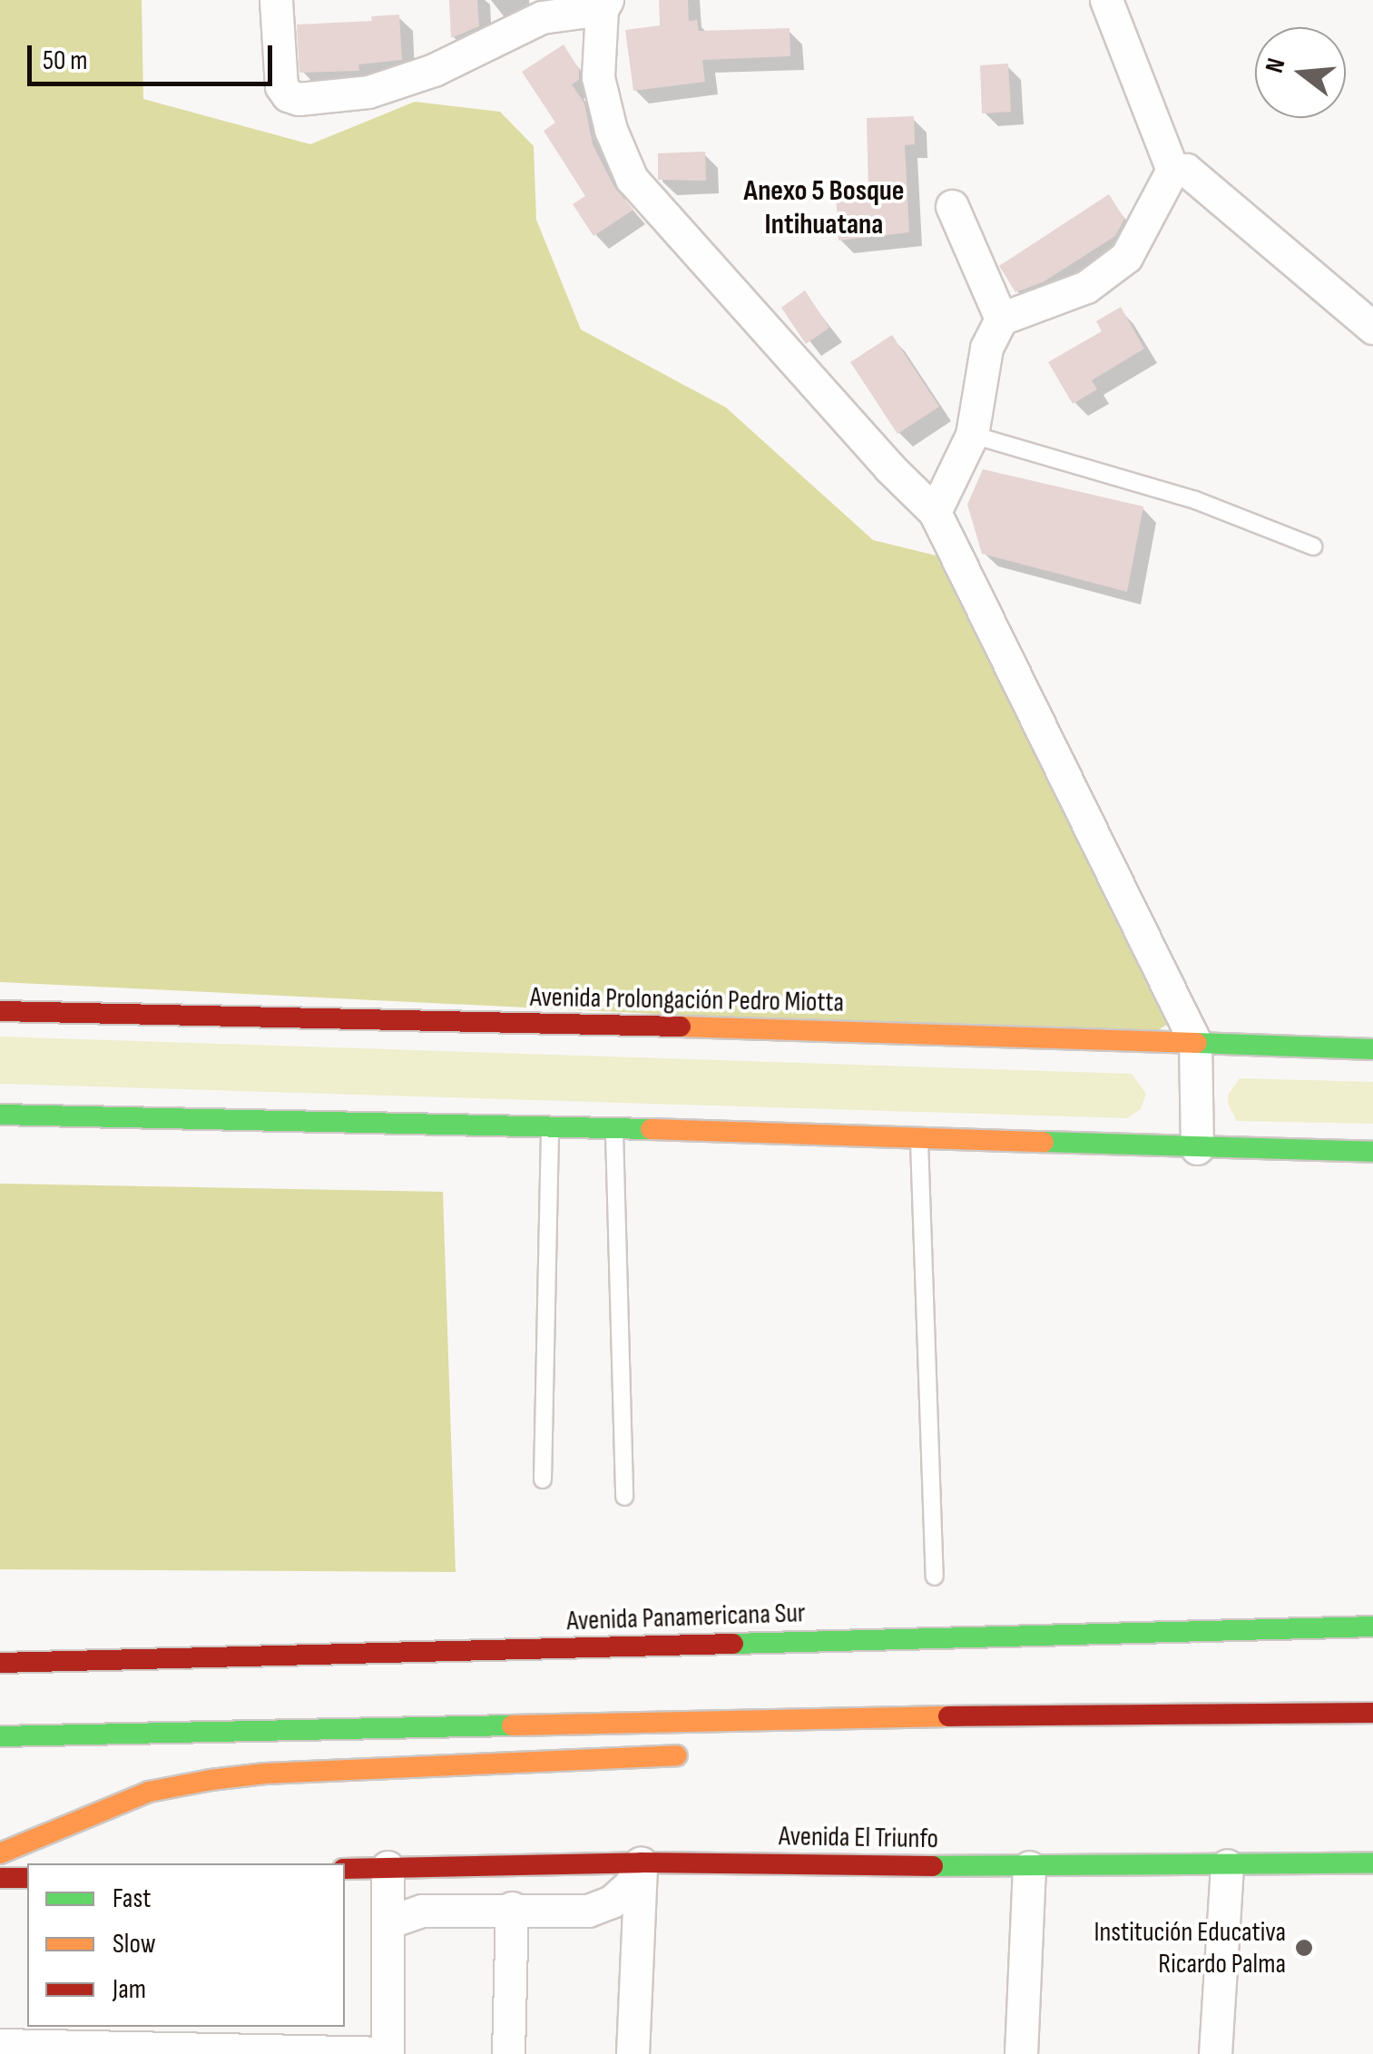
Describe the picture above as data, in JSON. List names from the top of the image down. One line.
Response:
{"streets":{"main road":["Avenida Prolongación Pedro Miotta","Avenida Panamericana Sur","Avenida El Triunfo"]},"districts":["Anexo 5 Bosque Intihuatana"],"places":["Institución Educativa Ricardo Palma"],"legend":["Fast","Slow","Jam"],"scale_bar":"50 m","north":"left"}
